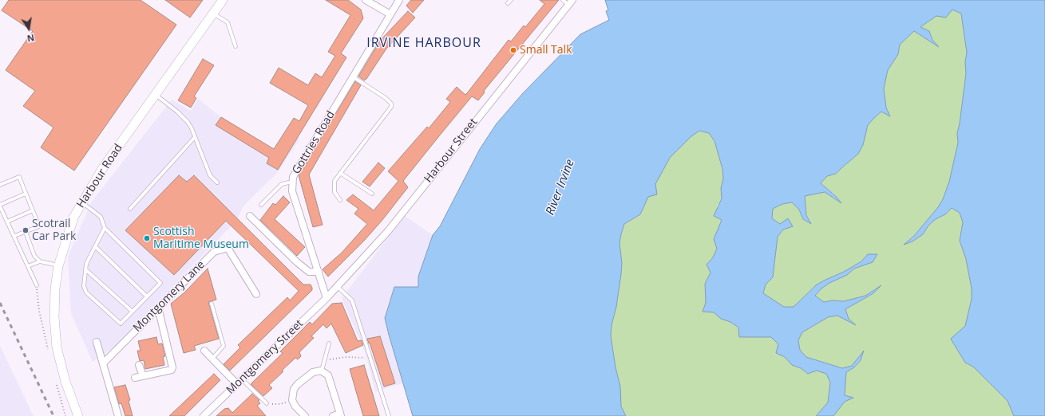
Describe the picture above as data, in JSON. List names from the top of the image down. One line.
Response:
{"streets":{"street":["Gottries Road","Harbour Street","Harbour Road","Montgomery Lane","Montgomery Street"]},"crossings":[["Gottries Road","Harbour Street"],["Gottries Road","Montgomery Street"],["Harbour Street","Montgomery Street"]],"districts":["IRVINE HARBOUR"],"water":["River Irvine"],"places":["Small Talk","Scotrail Car Park","Scottish Maritime Museum"],"north":"bottom"}
